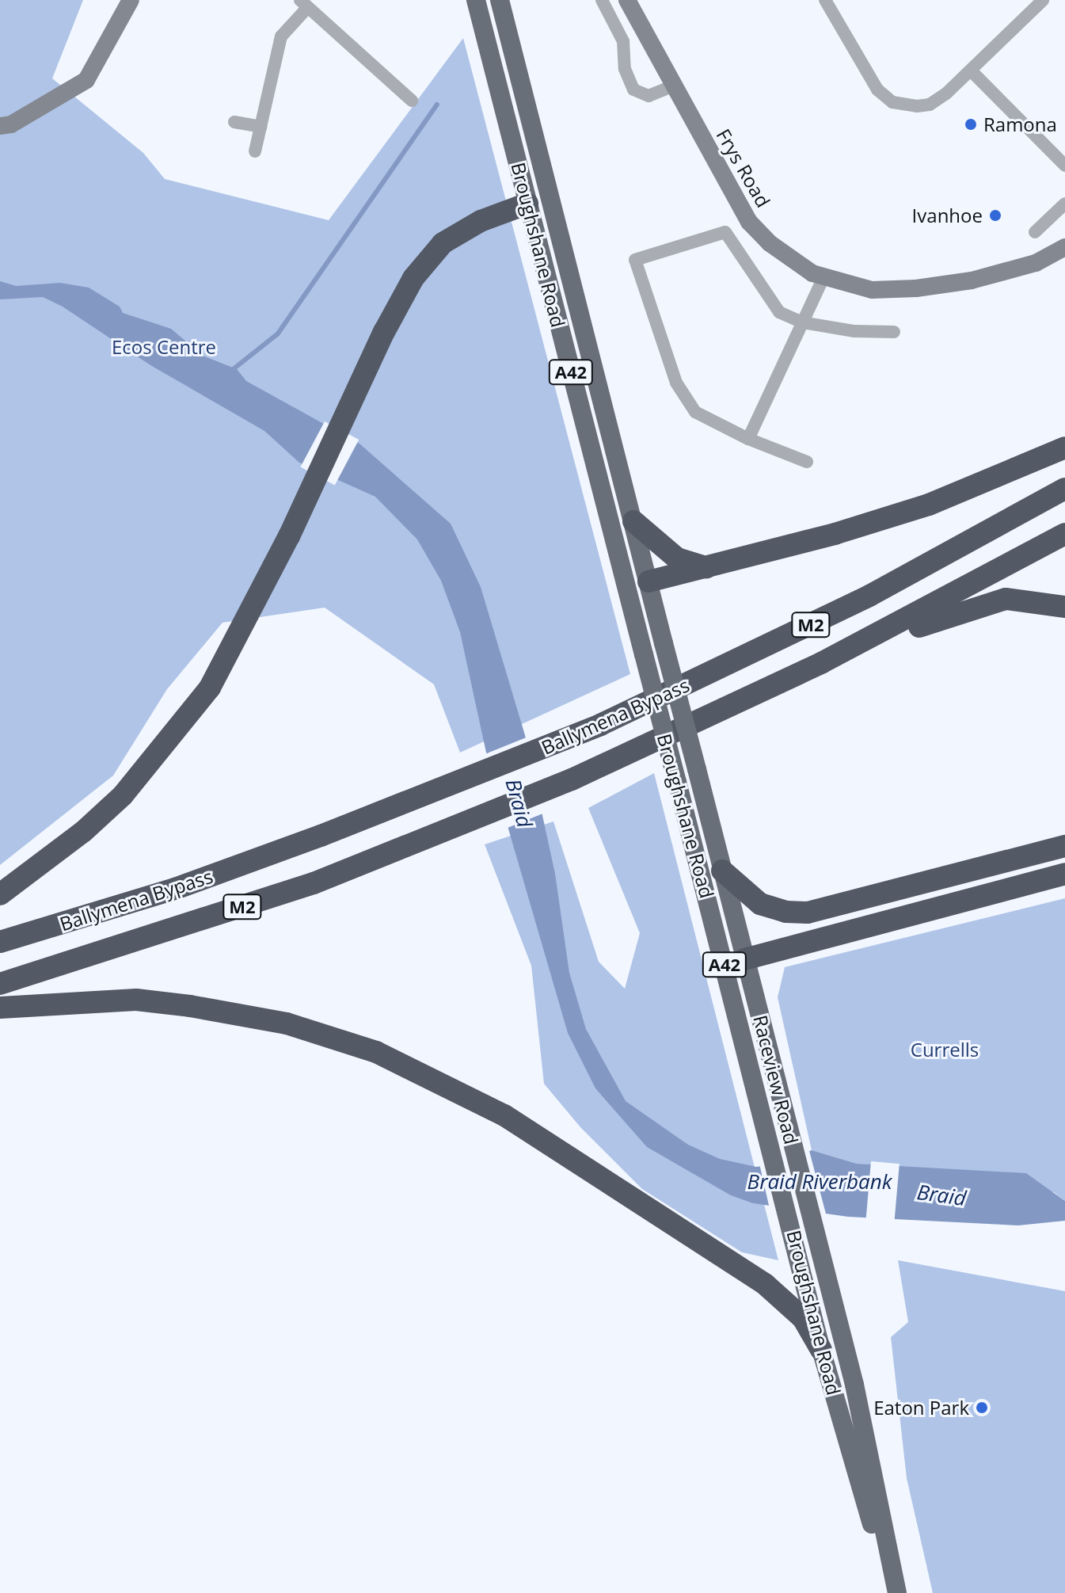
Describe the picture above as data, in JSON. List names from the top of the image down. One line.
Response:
{"streets":{"highway":["M2","Ballymena Bypass"],"main road":["Broughshane Road","A42","Raceview Road"],"street":["Frys Road"]},"crossings":[["Broughshane Road","Raceview Road"]],"water":["Braid","Braid Riverbank"],"parks":["Ecos Centre","Currells"],"places":["Ramona","Ivanhoe","Eaton Park"]}
